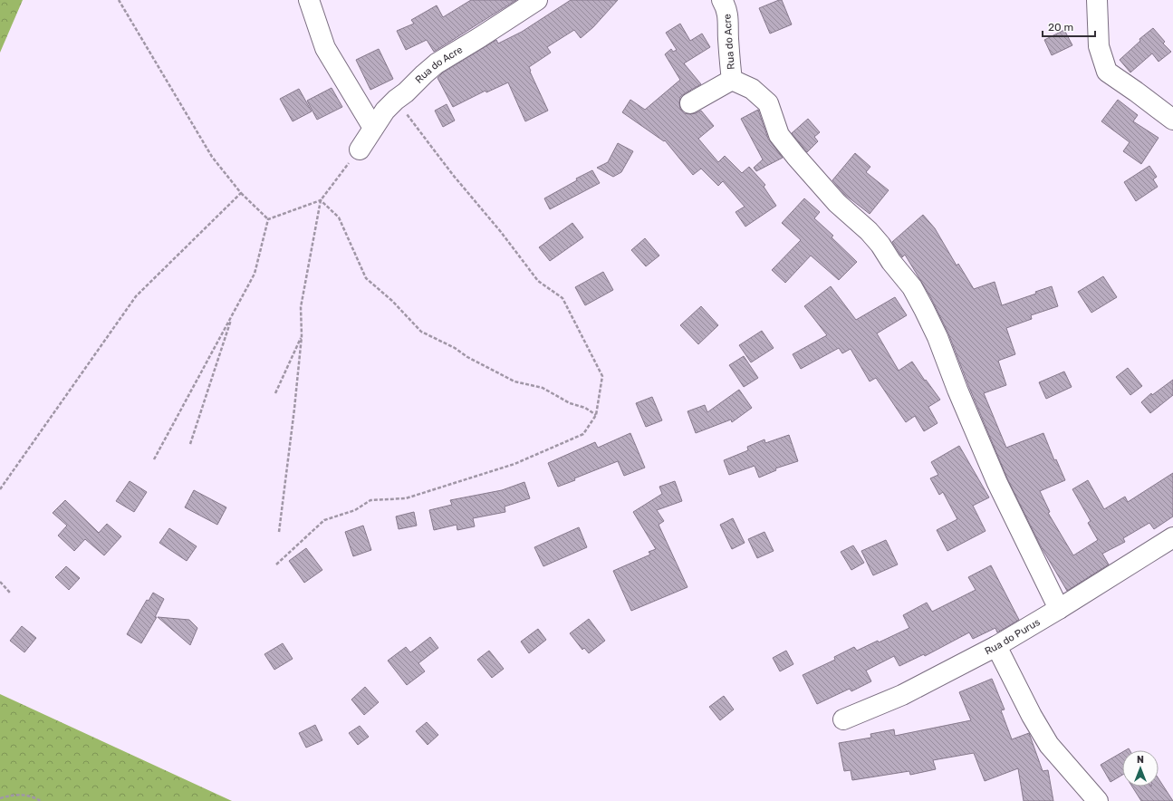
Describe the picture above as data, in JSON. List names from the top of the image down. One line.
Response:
{"streets":{"street":["Rua do Acre","Rua do Purus"]},"scale_bar":"20 m","north":"top"}
